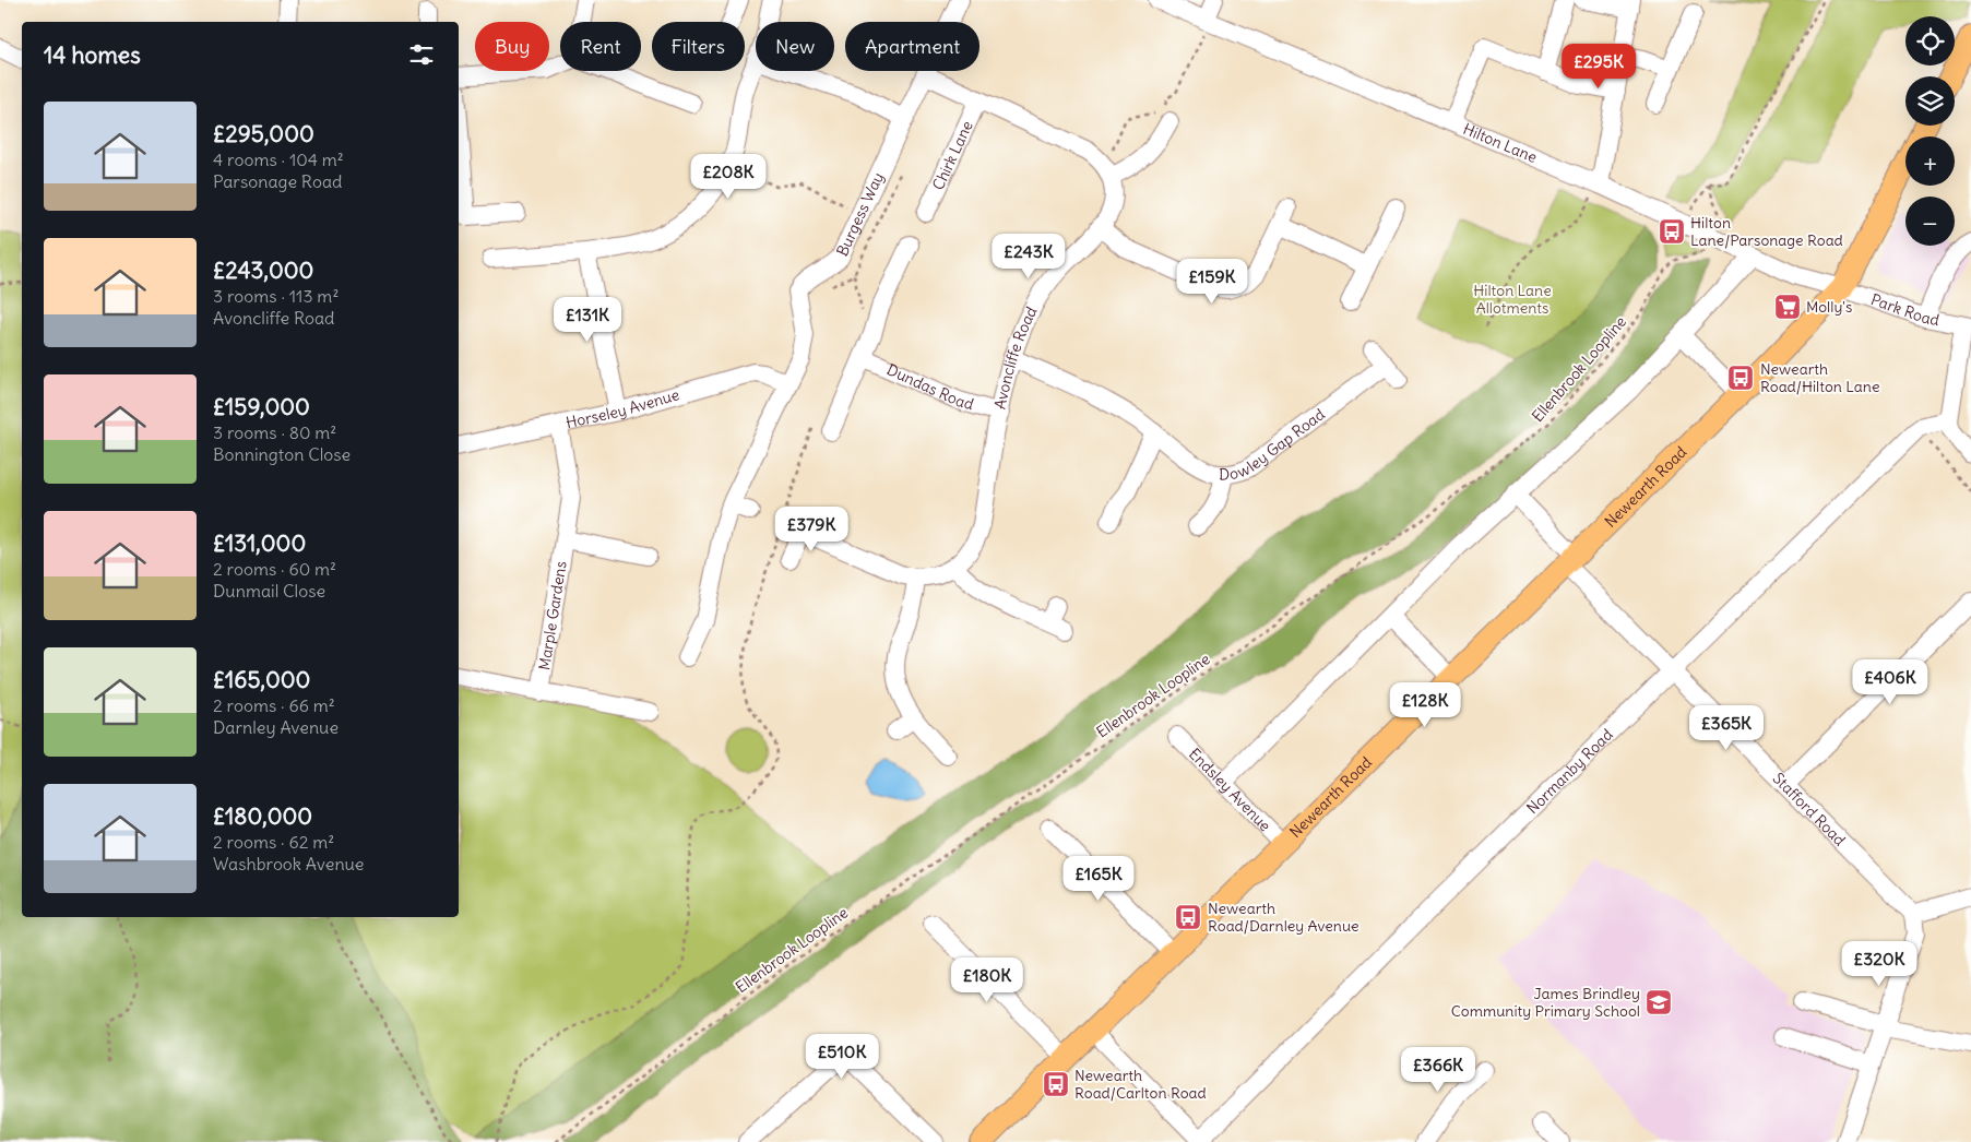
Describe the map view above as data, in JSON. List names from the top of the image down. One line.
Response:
{"streets":{"main road":["Newearth Road"],"street":["Hilton Lane","Chirk Lane","Burgess Way","Park Road","Avoncliffe Road","Dundas Road","Horseley Avenue","Dowley Gap Road","Marple Gardens","Normanby Road","Endsley Avenue","Stafford Road"],"path":["Ellenbrook Loopline"]},"crossings":[["Hilton Lane","Park Road"],["Hilton Lane","Ellenbrook Loopline"],["Hilton Lane","Newearth Road"],["Burgess Way","Horseley Avenue"],["Park Road","Newearth Road"],["Avoncliffe Road","Dundas Road"],["Avoncliffe Road","Dowley Gap Road"],["Horseley Avenue","Marple Gardens"],["Newearth Road","Endsley Avenue"],["Newearth Road","Stafford Road"],["Normanby Road","Stafford Road"]],"parks":["Hilton Lane Allotments"],"places":{"bus stop":["Hilton Lane/Parsonage Road","Newearth Road/Hilton Lane","Newearth Road/Darnley Avenue","Newearth Road/Carlton Road"],"supermarket":["Molly's"],"school or university":["James Brindley Community Primary School"]},"page":{"map_buttons":["+","−"],"chip":["Buy","Rent","Filters","New","Apartment"],"heading":"14 homes","price":["£295K","£208K","£243K","£159K","£131K","£379K","£406K","£128K","£365K","£165K","£320K","£180K","£510K","£366K"],"list":[{"name":"£295,000","note":"4 rooms · 104 m² · Parsonage Road"},{"name":"£243,000","note":"3 rooms · 113 m² · Avoncliffe Road"},{"name":"£159,000","note":"3 rooms · 80 m² · Bonnington Close"},{"name":"£131,000","note":"2 rooms · 60 m² · Dunmail Close"},{"name":"£165,000","note":"2 rooms · 66 m² · Darnley Avenue"},{"name":"£180,000","note":"2 rooms · 62 m² · Washbrook Avenue"}]}}
